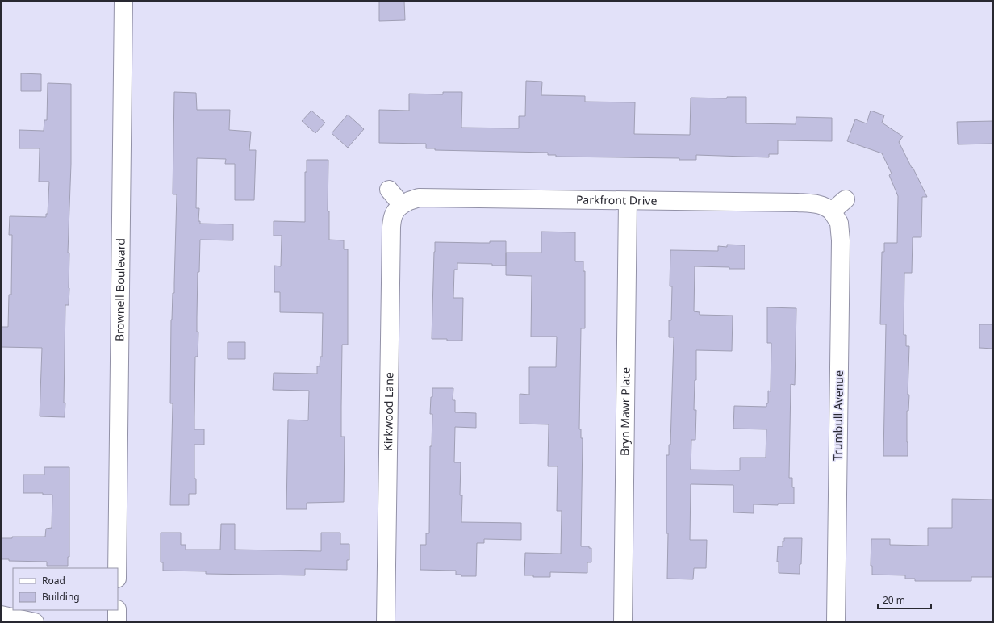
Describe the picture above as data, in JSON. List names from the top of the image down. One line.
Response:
{"streets":{"street":["Parkfront Drive","Brownell Boulevard","Kirkwood Lane","Bryn Mawr Place","Trumbull Avenue"]},"crossings":[["Parkfront Drive","Kirkwood Lane"],["Parkfront Drive","Bryn Mawr Place"],["Parkfront Drive","Trumbull Avenue"]],"legend":["Road","Building"],"scale_bar":"20 m"}
